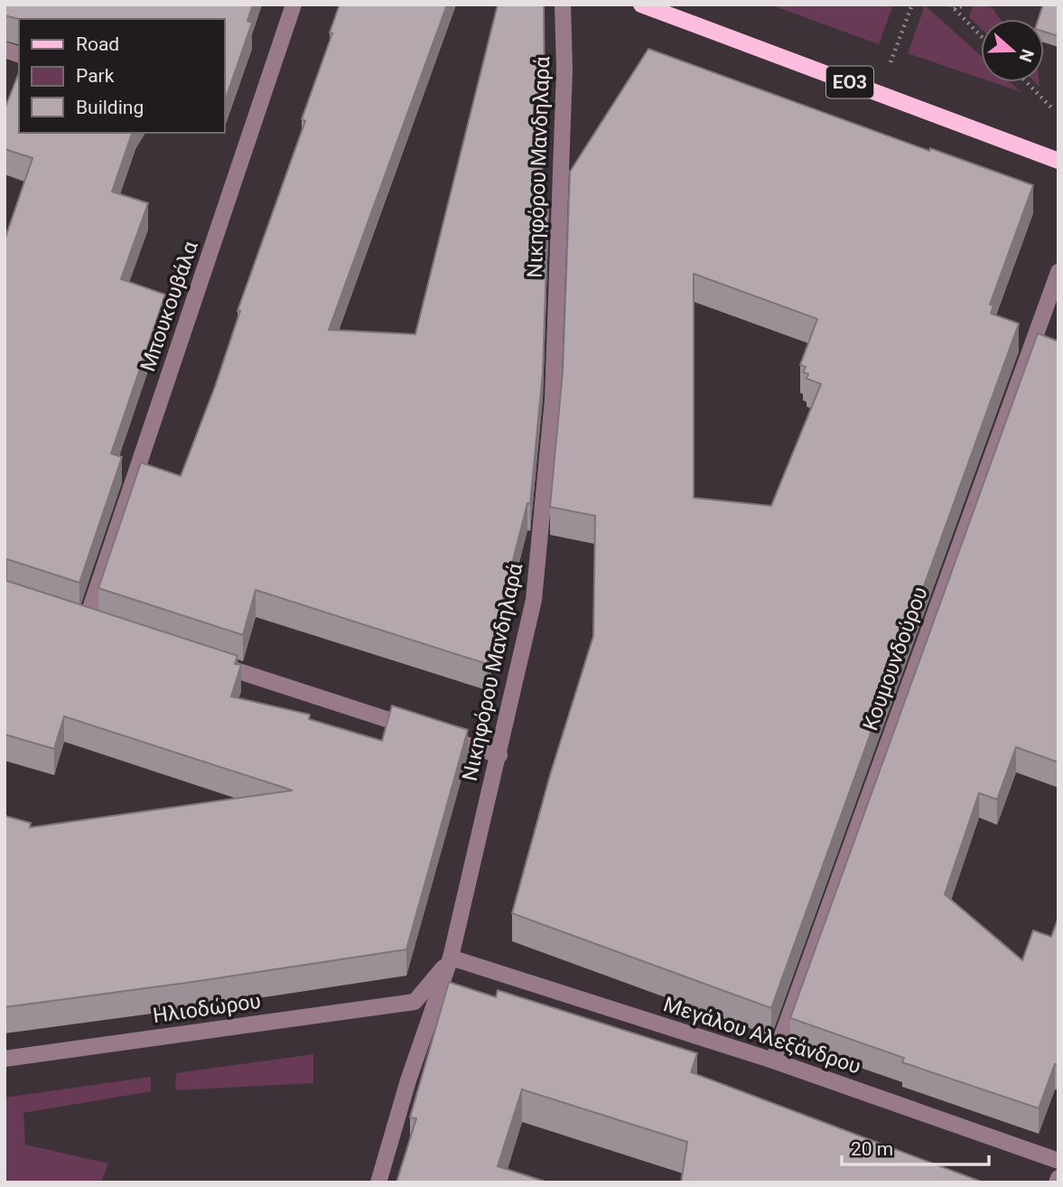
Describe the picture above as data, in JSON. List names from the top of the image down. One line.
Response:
{"streets":{"main road":["ΕΟ3"],"street":["Νικηφόρου Μανδηλαρά","Μπουκουβάλα","Κουμουνδούρου","Ηλιοδώρου","Μεγάλου Αλεξάνδρου"]},"crossings":[["Νικηφόρου Μανδηλαρά","Μεγάλου Αλεξάνδρου"],["Κουμουνδούρου","Μεγάλου Αλεξάνδρου"]],"legend":["Road","Park","Building"],"scale_bar":"20 m","north":"right"}
